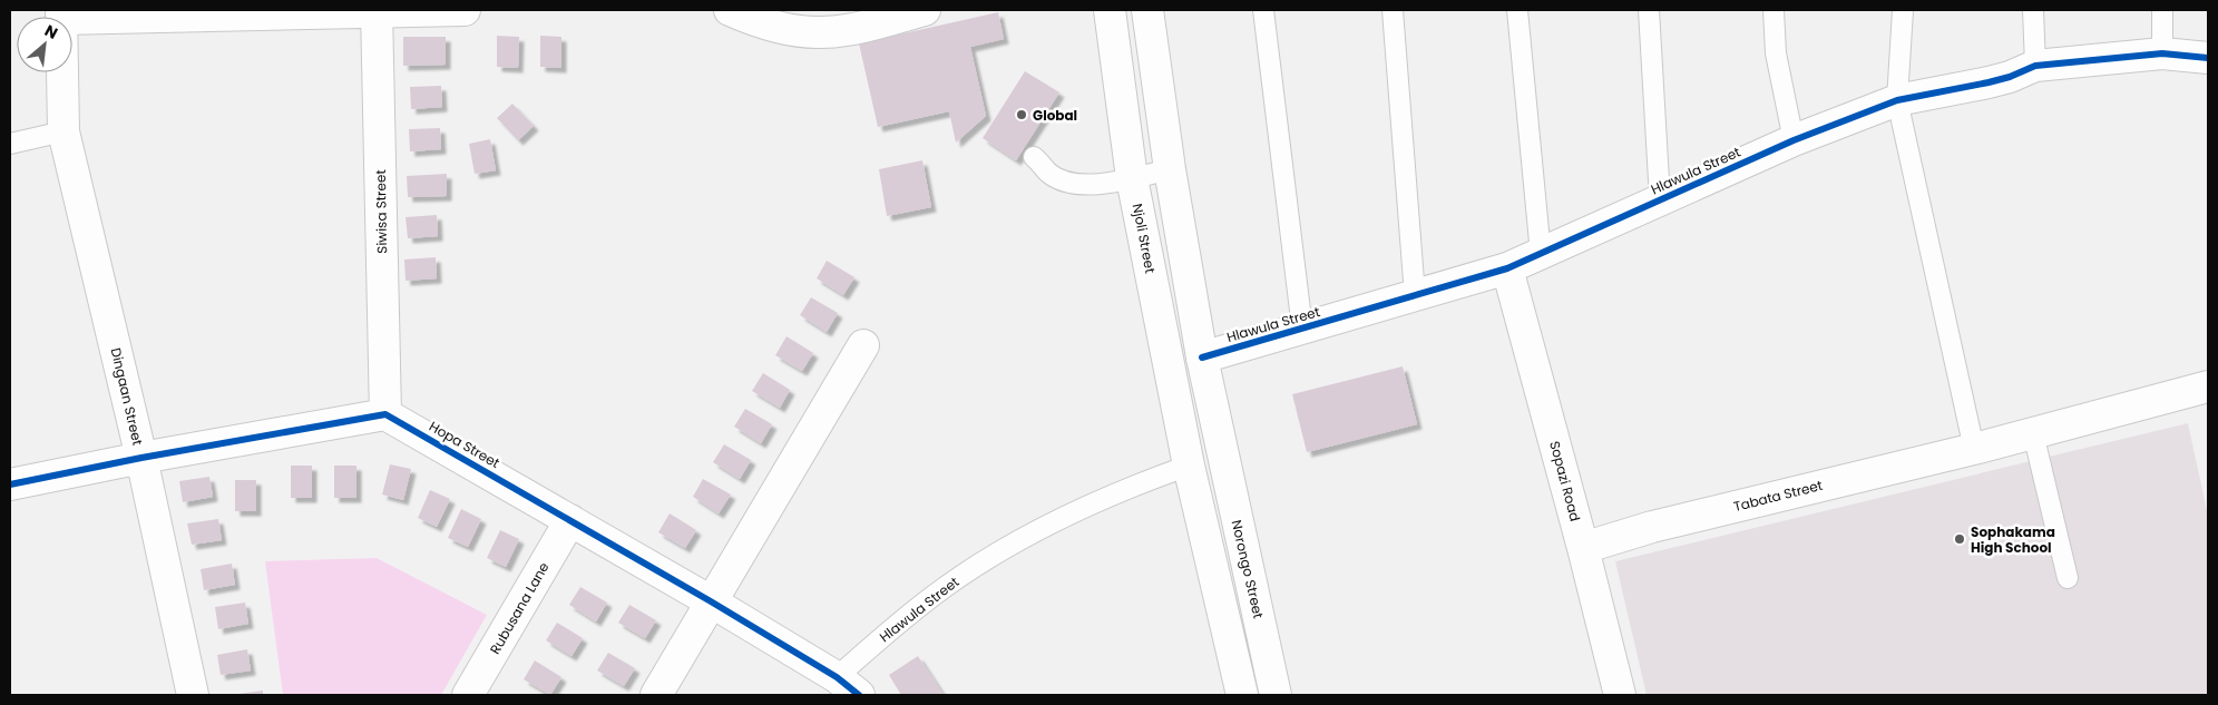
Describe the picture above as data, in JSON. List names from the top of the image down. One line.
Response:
{"streets":{"street":["Hlawula Street","Siwisa Street","Njoli Street","Dingaan Street","Hopa Street","Sopazi Road","Tabata Street","Norongo Street","Rubusana Lane"]},"crossings":[["Hlawula Street","Njoli Street"],["Hlawula Street","Hopa Street"],["Hlawula Street","Sopazi Road"],["Hlawula Street","Norongo Street"],["Siwisa Street","Hopa Street"],["Hopa Street","Rubusana Lane"],["Sopazi Road","Tabata Street"]],"places":["Global","Sophakama High School"],"north":"top right"}
